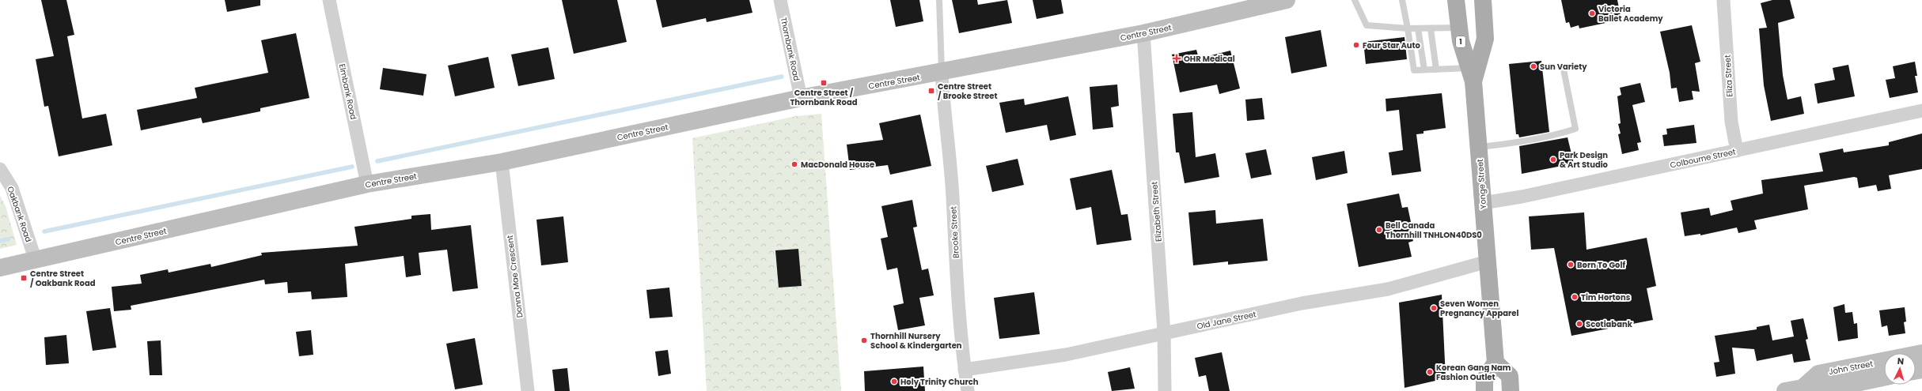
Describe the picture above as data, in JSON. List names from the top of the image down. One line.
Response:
{"streets":{"main road":["Centre Street","1","Yonge Street","John Street"],"street":["Thornbank Road","Eliza Street","Elmbank Road","Colbourne Street","Elizabeth Street","Oakbank Road","Brooke Street","Donna Mae Crescent","Old Jane Street"]},"crossings":[["Centre Street","Thornbank Road"],["Centre Street","Elmbank Road"],["Centre Street","Elizabeth Street"],["Centre Street","Oakbank Road"],["Centre Street","Brooke Street"],["Centre Street","Donna Mae Crescent"],["Eliza Street","Colbourne Street"],["Colbourne Street","Yonge Street"],["Yonge Street","Old Jane Street"],["Elizabeth Street","Old Jane Street"],["Brooke Street","Old Jane Street"]],"places":{"other":["Victoria Ballet Academy","Four Star Auto","Sun Variety","Park Design & Art Studio","MacDonald House","Bell Canada Thornhill TNHLON40DS0","Born To Golf","Tim Hortons","Seven Women Pregnancy Apparel","Scotiabank","Thornhill Nursery School & Kindergarten","Korean Gang Nam Fashion Outlet","Holy Trinity Church"],"health":["OHR Medical"],"transit":["Centre Street / Thornbank Road","Centre Street / Brooke Street","Centre Street / Oakbank Road"]},"north":"top"}
